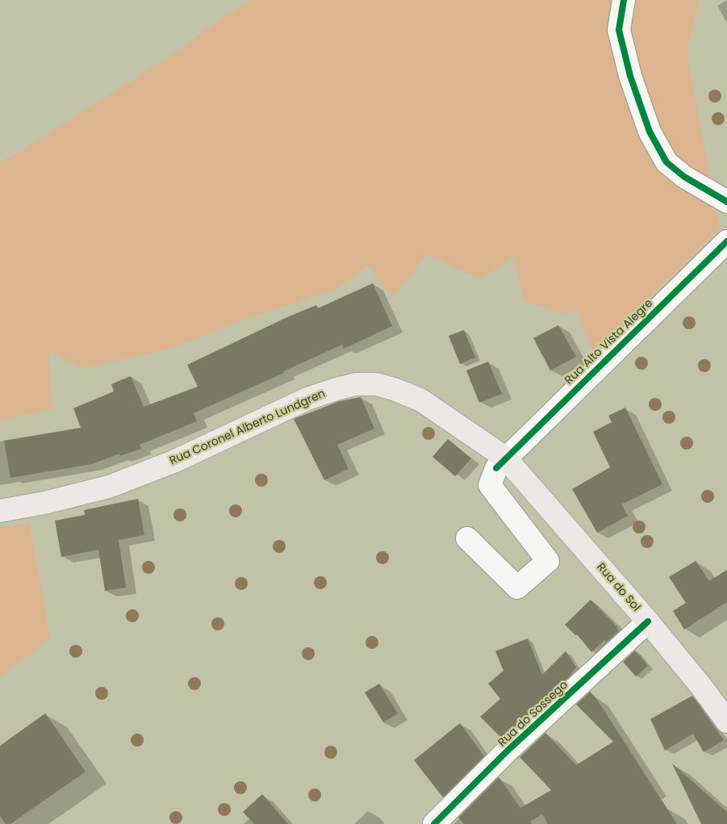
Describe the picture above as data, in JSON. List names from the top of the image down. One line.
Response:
{"streets":{"main road":["Rua Coronel Alberto Lundgren","Rua do Sol"],"street":["Rua Alto Vista Alegre","Rua do Sossego"]},"crossings":[["Rua Alto Vista Alegre","Rua Coronel Alberto Lundgren"],["Rua Alto Vista Alegre","Rua do Sol"],["Rua Coronel Alberto Lundgren","Rua do Sol"],["Rua do Sol","Rua do Sossego"]]}
